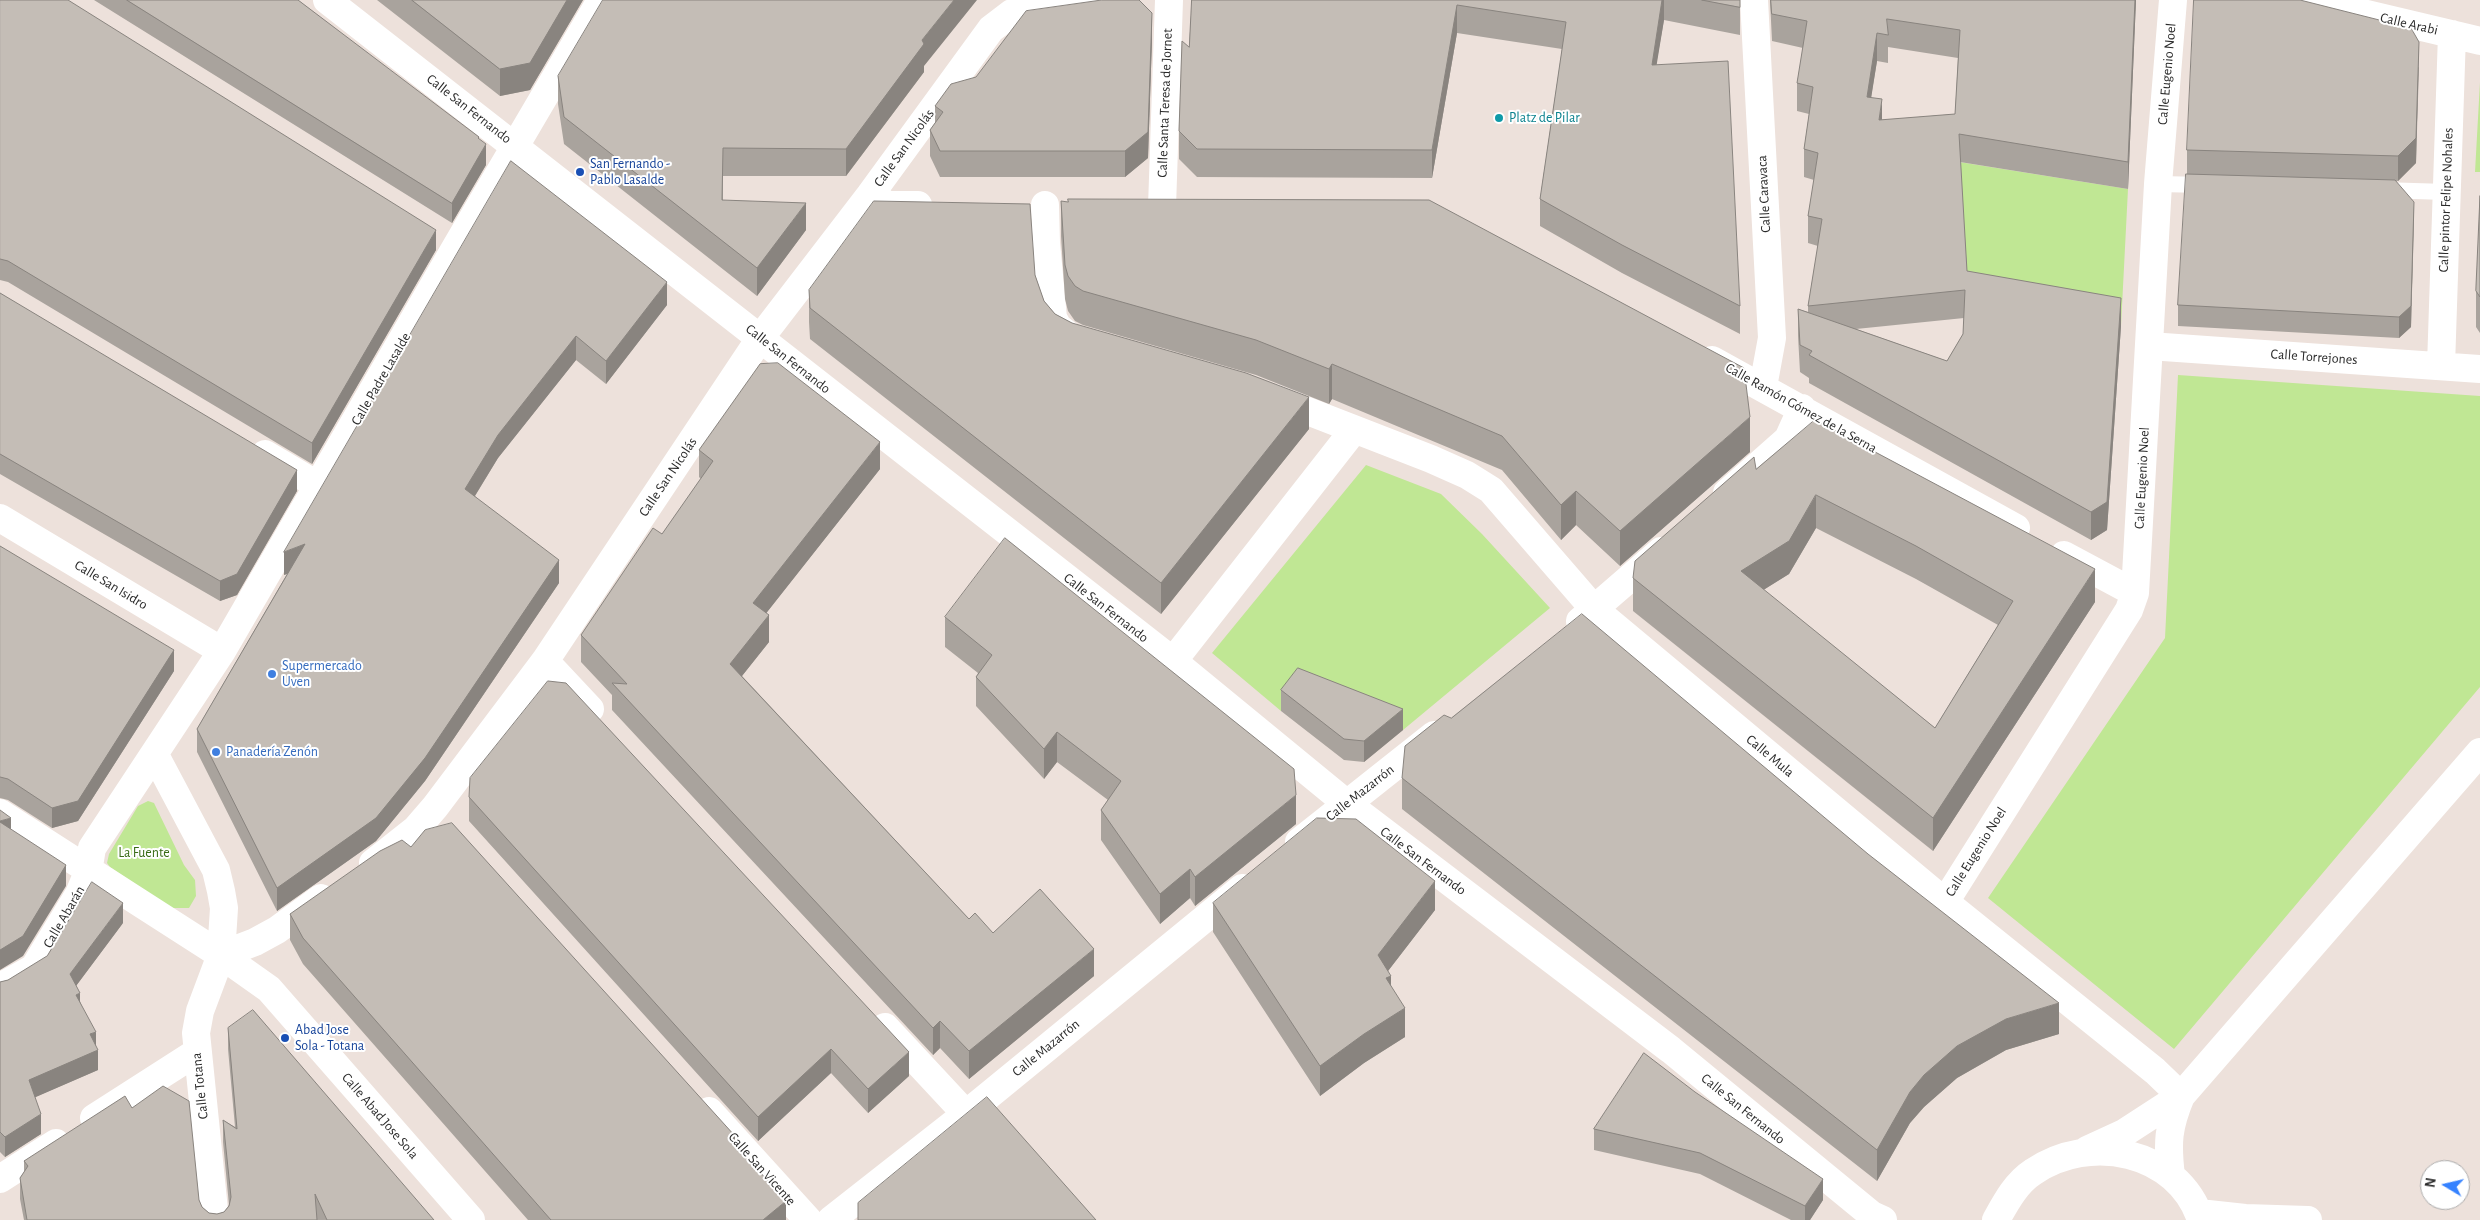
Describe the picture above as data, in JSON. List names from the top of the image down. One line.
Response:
{"streets":{"street":["Calle Arabi","Calle Eugenio Noel","Calle Santa Teresa de Jornet","Calle San Fernando","Calle San Nicolás","Calle Caravaca","Calle pintor Felipe Nohales","Calle Torrejones","Calle Padre Lasalde","Calle Ramón Gómez de la Serna","Calle San Isidro","Calle Mula","Calle Mazarrón","Calle Abarán","Calle Totana","Calle Abad Jose Sola","Calle San Vicente"]},"crossings":[["Calle Arabi","Calle pintor Felipe Nohales"],["Calle Eugenio Noel","Calle Torrejones"],["Calle Eugenio Noel","Calle Ramón Gómez de la Serna"],["Calle Eugenio Noel","Calle Mula"],["Calle San Fernando","Calle San Nicolás"],["Calle San Fernando","Calle Padre Lasalde"],["Calle San Fernando","Calle Mazarrón"],["Calle San Nicolás","Calle Totana"],["Calle San Nicolás","Calle Abad Jose Sola"],["Calle Caravaca","Calle Ramón Gómez de la Serna"],["Calle pintor Felipe Nohales","Calle Torrejones"],["Calle Padre Lasalde","Calle San Isidro"],["Calle Padre Lasalde","Calle Abarán"],["Calle Abarán","Calle Abad Jose Sola"],["Calle Totana","Calle Abad Jose Sola"]],"parks":["La Fuente"],"places":["Platz de Pilar","San Fernando - Pablo Lasalde","Supermercado Uven","Panadería Zenón","Abad Jose Sola - Totana"],"north":"left"}
